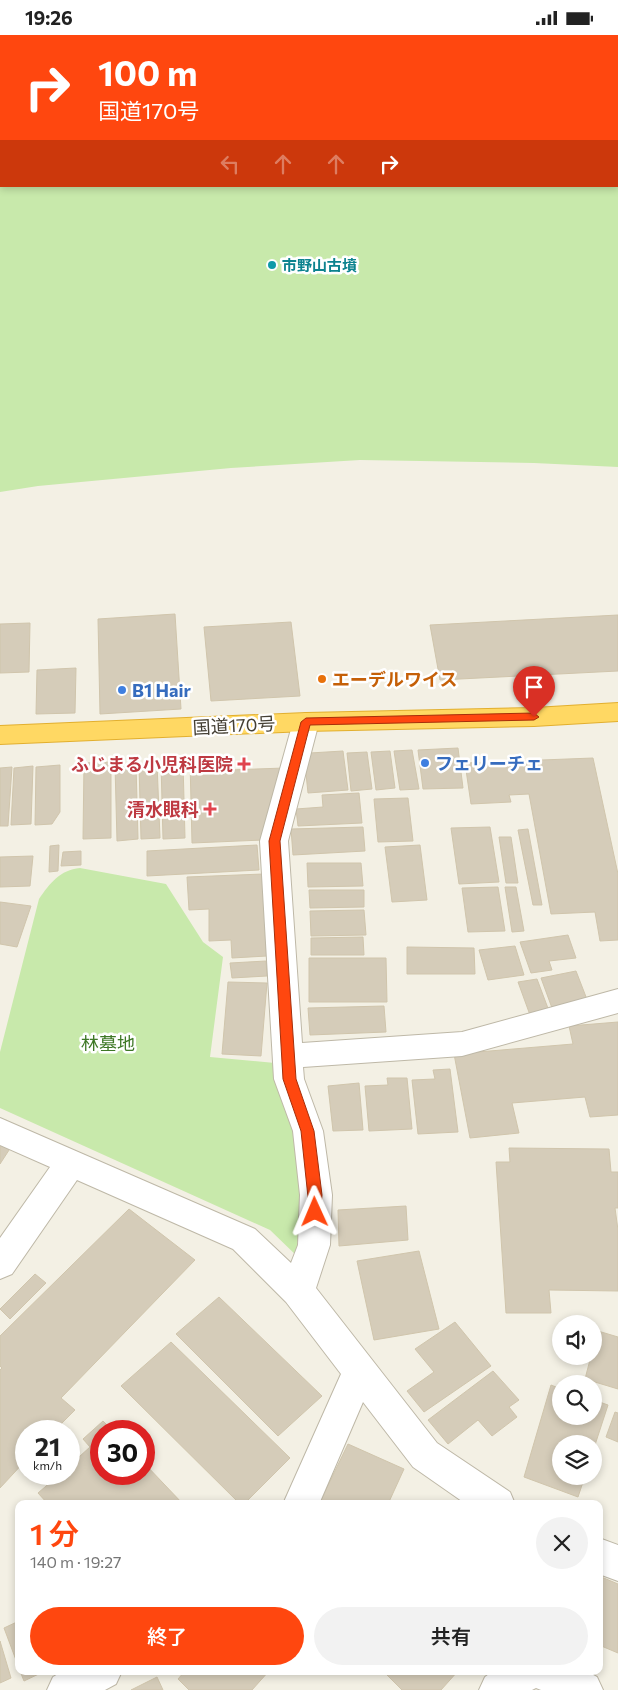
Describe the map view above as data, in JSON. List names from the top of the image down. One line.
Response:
{"streets":{"highway":["国道170号"]},"parks":["林墓地"],"places":{"other":["市野山古墳","エーデルワイス","B1 Hair","フェリーチェ"],"health":["ふじまる小児科医院","清水眼科"]},"page":{"status":"19:26","turn":["100 m","国道170号"],"speed":"21 km/h","limit":"30","heading":["1 分","140 m · 19:27"],"buttons":["終了","共有"]}}
